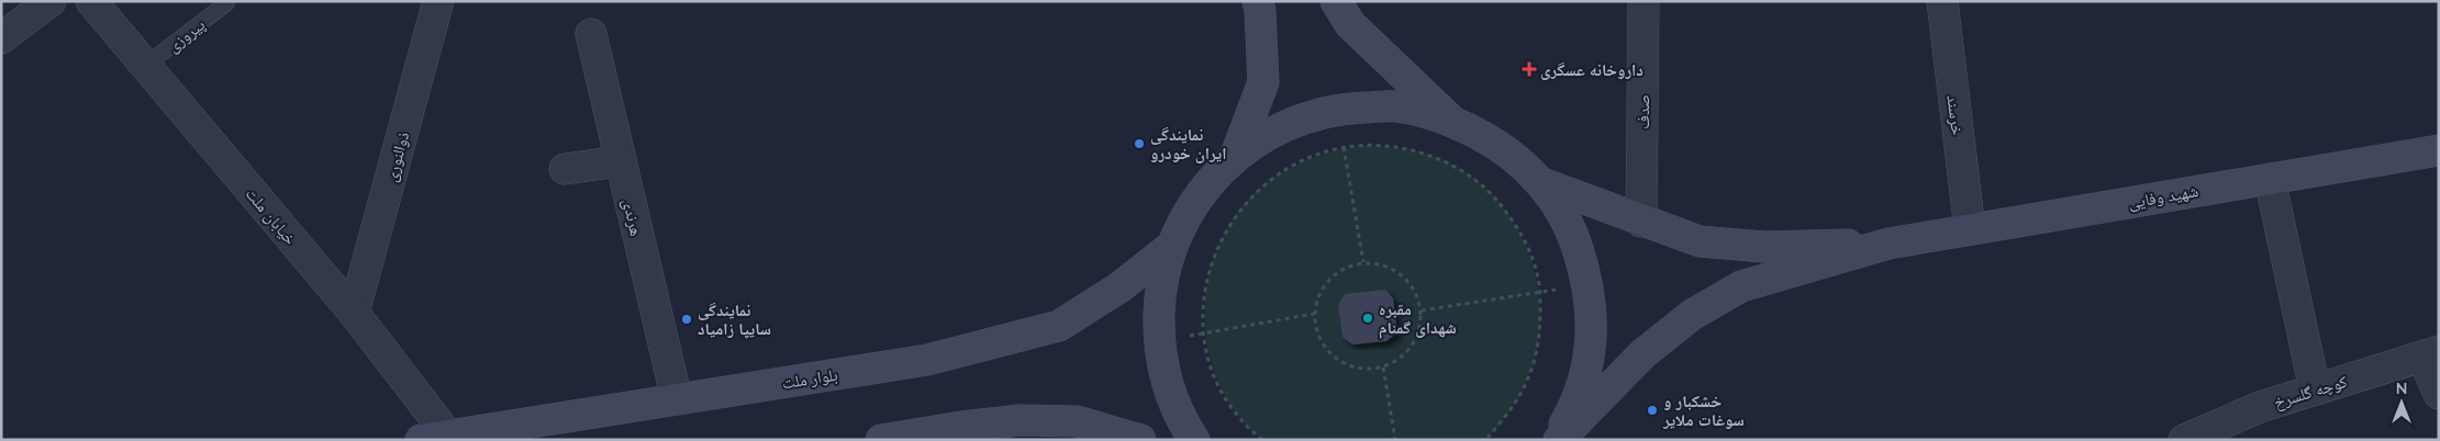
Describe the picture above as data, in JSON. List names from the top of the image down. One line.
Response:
{"streets":{"main road":["شهید وفایی","بلوار ملت"],"street":["صدف","خرسند","ذوالنوری","خیابان ملت","هرندی","کوچه گلسرخ"],"lane":["پیروزی"]},"crossings":[["پیروزی","خیابان ملت"],["خرسند","شهید وفایی"],["ذوالنوری","خیابان ملت"],["خیابان ملت","بلوار ملت"],["هرندی","بلوار ملت"]],"places":{"health":["داروخانه عسگری"],"other":["نمایندگی ایران خودرو","مقبره شهدای گمنام","نمایندگی سایپا زامیاد","خشکبار و سوغات ملایر"]},"north":"top"}
